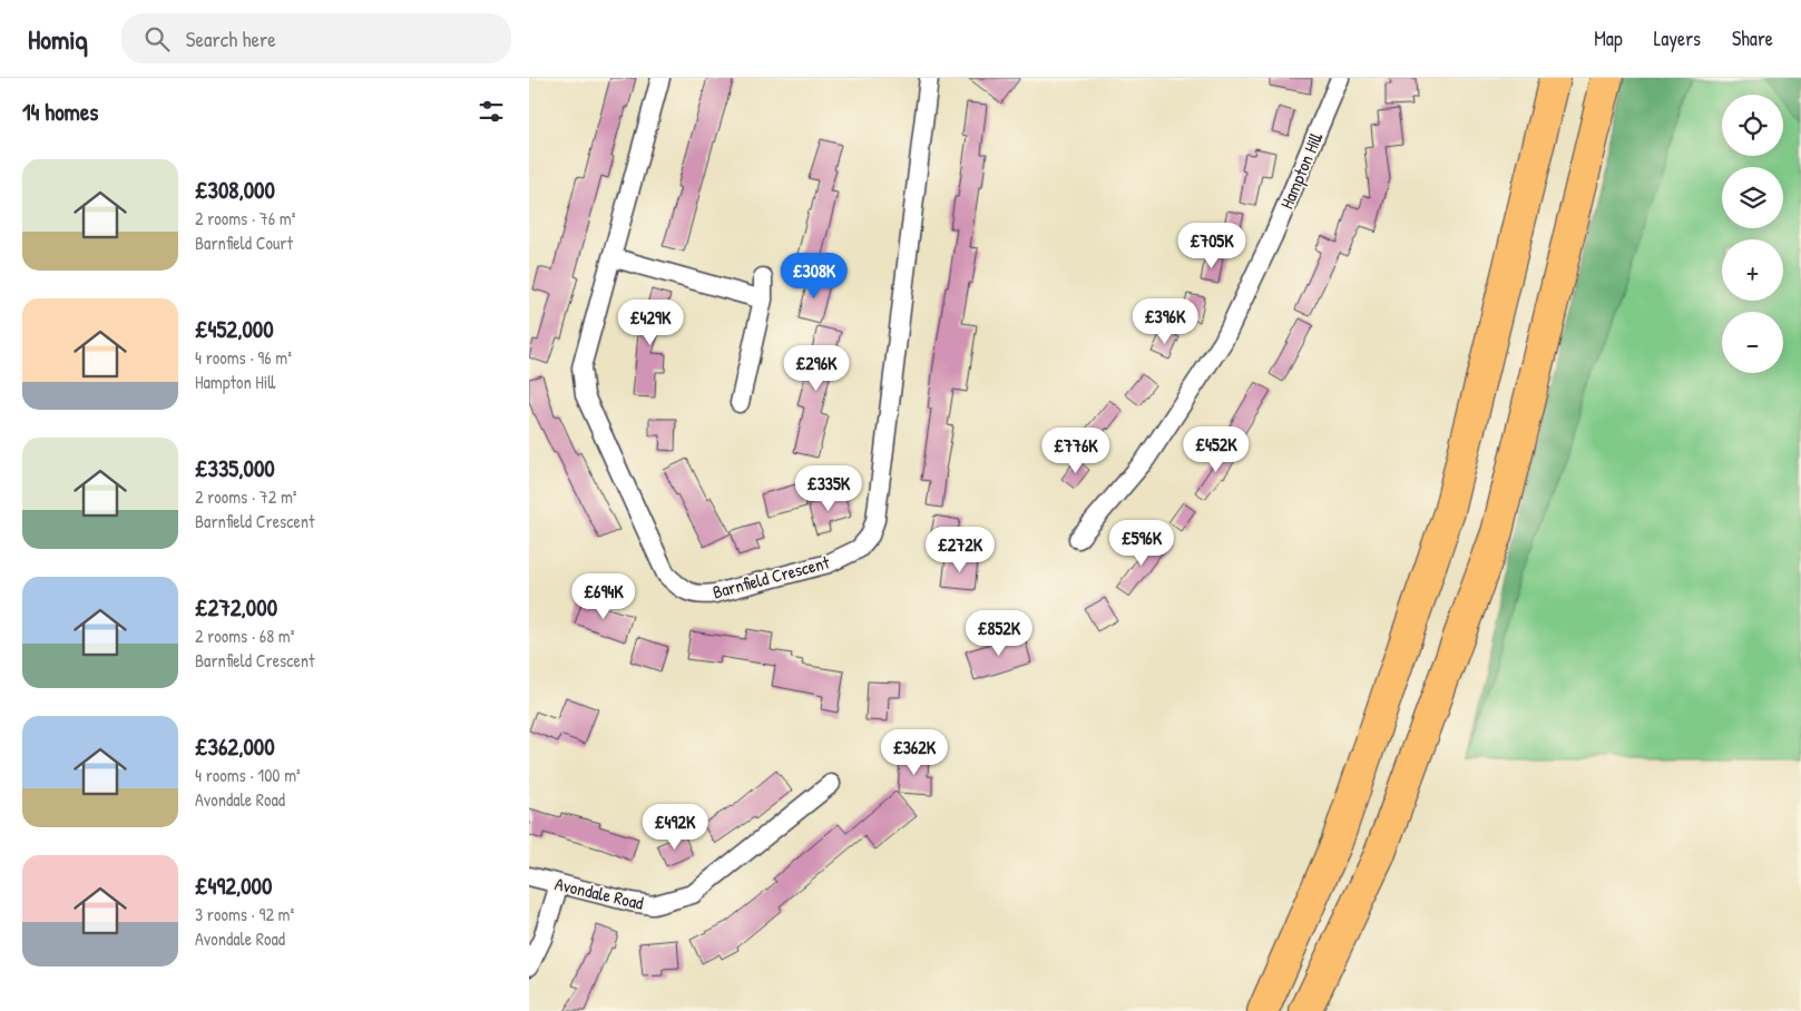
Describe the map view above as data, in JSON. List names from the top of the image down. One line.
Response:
{"streets":{"street":["Hampton Hill","Barnfield Crescent","Avondale Road"]},"page":{"header":"Homiq","search":"Search here","nav":["Map","Layers","Share"],"heading":"14 homes","map_buttons":["+","−"],"list":[{"name":"£308,000","note":"2 rooms · 76 m² · Barnfield Court"},{"name":"£452,000","note":"4 rooms · 96 m² · Hampton Hill"},{"name":"£335,000","note":"2 rooms · 72 m² · Barnfield Crescent"},{"name":"£272,000","note":"2 rooms · 68 m² · Barnfield Crescent"},{"name":"£362,000","note":"4 rooms · 100 m² · Avondale Road"},{"name":"£492,000","note":"3 rooms · 92 m² · Avondale Road"}],"price":["£705K","£308K","£396K","£429K","£296K","£452K","£776K","£335K","£596K","£272K","£694K","£852K","£362K","£492K"]}}
